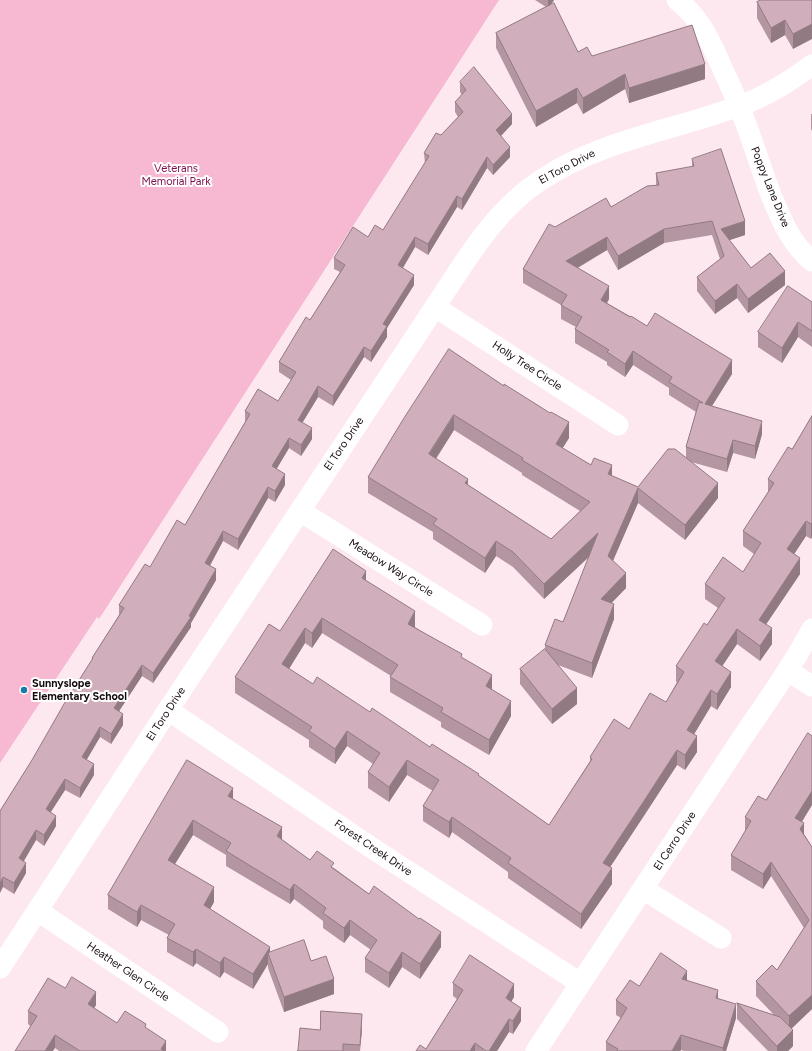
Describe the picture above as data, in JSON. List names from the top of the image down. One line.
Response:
{"streets":{"street":["El Toro Drive","Poppy Lane Drive","Holly Tree Circle","Meadow Way Circle","El Cerro Drive","Forest Creek Drive","Heather Glen Circle"]},"crossings":[["El Toro Drive","Poppy Lane Drive"],["El Toro Drive","Holly Tree Circle"],["El Toro Drive","Meadow Way Circle"],["El Toro Drive","Forest Creek Drive"],["El Toro Drive","Heather Glen Circle"],["El Cerro Drive","Forest Creek Drive"]],"parks":["Veterans Memorial Park"],"places":["Sunnyslope Elementary School"]}
